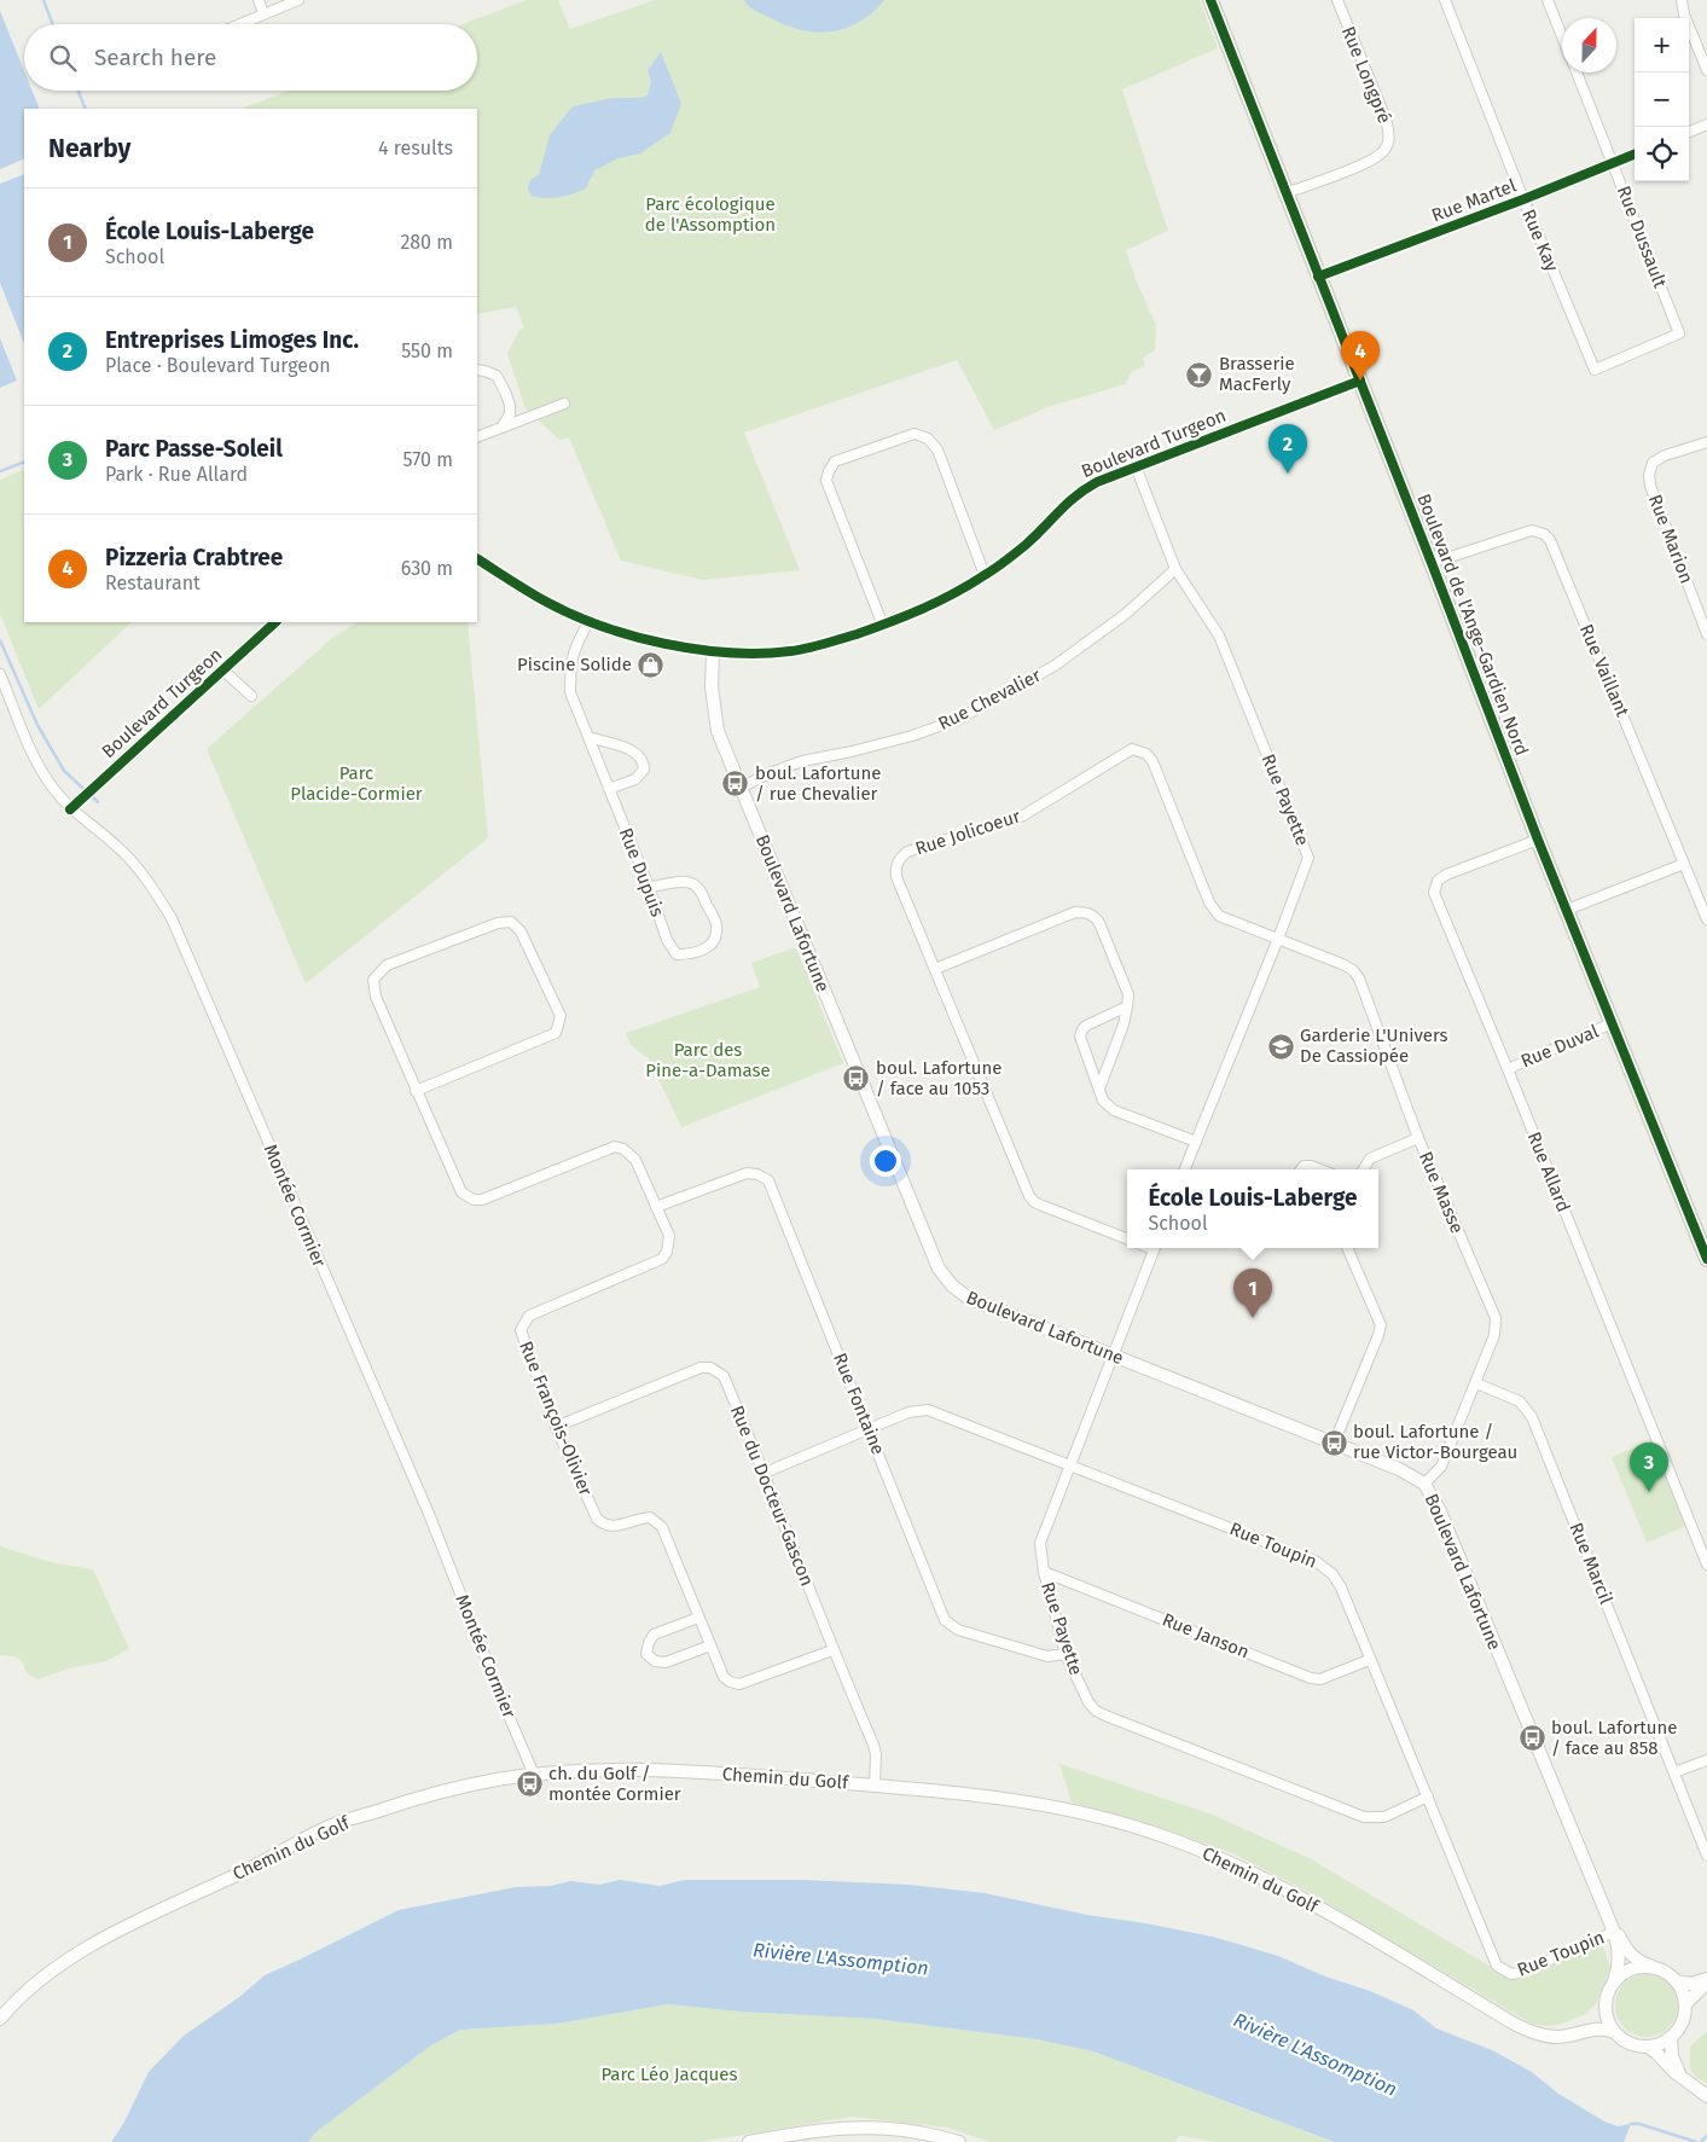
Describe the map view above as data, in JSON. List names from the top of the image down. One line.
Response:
{"streets":{"main road":["Boulevard de l'Ange-Gardien Nord"],"street":["Rue Longpré","Rue Martel","Rue Dussault","Rue Kay","Boulevard Turgeon","Rue Marion","Rue Vaillant","Rue Chevalier","Rue Payette","Rue Jolicoeur","Rue Dupuis","Boulevard Lafortune","Rue Duval","Rue Allard","Rue Masse","Montée Cormier","Rue Fontaine","Rue François-Olivier","Rue du Docteur-Gascon","Rue Toupin","Rue Marcil","Rue Janson","Chemin du Golf"]},"crossings":[["Rue Longpré","Boulevard de l'Ange-Gardien Nord"],["Rue Martel","Rue Dussault"],["Rue Martel","Rue Kay"],["Rue Martel","Boulevard de l'Ange-Gardien Nord"],["Rue Dussault","Rue Kay"],["Boulevard Turgeon","Boulevard de l'Ange-Gardien Nord"],["Boulevard Turgeon","Rue Payette"],["Boulevard Turgeon","Rue Dupuis"],["Boulevard Turgeon","Boulevard Lafortune"],["Boulevard Turgeon","Montée Cormier"],["Boulevard de l'Ange-Gardien Nord","Rue Vaillant"],["Boulevard de l'Ange-Gardien Nord","Rue Duval"],["Boulevard de l'Ange-Gardien Nord","Rue Allard"],["Rue Chevalier","Rue Payette"],["Rue Chevalier","Boulevard Lafortune"],["Rue Payette","Rue Jolicoeur"],["Rue Payette","Boulevard Lafortune"],["Rue Payette","Rue Masse"],["Rue Payette","Rue Fontaine"],["Rue Payette","Rue Toupin"],["Rue Payette","Rue Janson"],["Rue Jolicoeur","Rue Masse"],["Boulevard Lafortune","Rue Masse"],["Boulevard Lafortune","Rue Toupin"],["Boulevard Lafortune","Chemin du Golf"],["Rue Duval","Rue Allard"],["Rue Masse","Rue Marcil"],["Montée Cormier","Chemin du Golf"],["Rue Fontaine","Rue François-Olivier"],["Rue Fontaine","Rue Toupin"],["Rue François-Olivier","Rue du Docteur-Gascon"],["Rue du Docteur-Gascon","Rue Toupin"],["Rue du Docteur-Gascon","Chemin du Golf"],["Rue Toupin","Rue Janson"]],"water":["Rivière L'Assomption"],"parks":["Parc écologique de l'Assomption","Parc Placide-Cormier","Parc des Pine-a-Damase","Parc Léo Jacques"],"places":{"bar":["Brasserie MacFerly"],"shop":["Piscine Solide"],"bus stop":["boul. Lafortune / rue Chevalier","boul. Lafortune / face au 1053","boul. Lafortune / rue Victor-Bourgeau","boul. Lafortune / face au 858","ch. du Golf / montée Cormier"],"school or university":["Garderie L'Univers De Cassiopée"]},"north":"top","page":{"map_buttons":["+","−"],"search":"Search here","heading":["Nearby","4 results"],"list":[{"mark":"1","name":"École Louis-Laberge","note":"School","value":"280 m"},{"mark":"2","name":"Entreprises Limoges Inc.","note":"Place · Boulevard Turgeon","value":"550 m"},{"mark":"3","name":"Parc Passe-Soleil","note":"Park · Rue Allard","value":"570 m"},{"mark":"4","name":"Pizzeria Crabtree","note":"Restaurant","value":"630 m"}],"pins":["4","2","1","3"],"popup":["École Louis-Laberge","School"]}}
